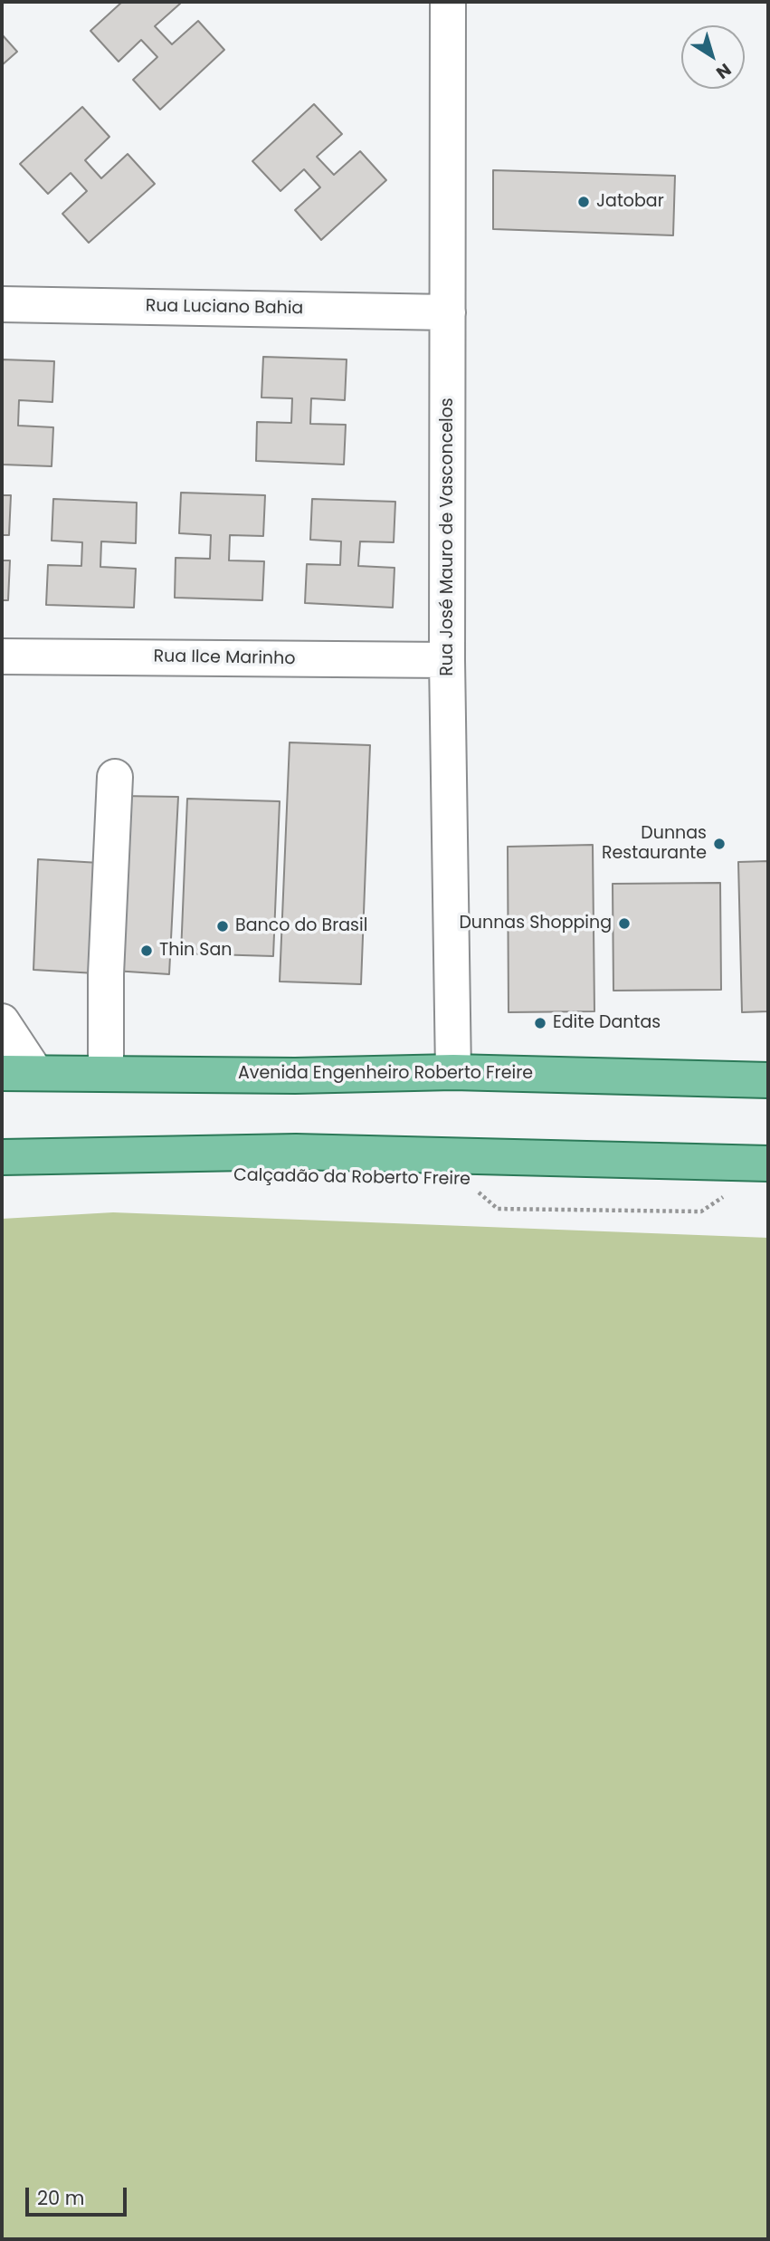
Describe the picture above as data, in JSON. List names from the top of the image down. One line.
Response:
{"streets":{"main road":["Avenida Engenheiro Roberto Freire"],"street":["Rua Luciano Bahia","Rua José Mauro de Vasconcelos","Rua Ilce Marinho"],"path":["Calçadão da Roberto Freire"]},"crossings":[["Rua Luciano Bahia","Rua José Mauro de Vasconcelos"],["Rua José Mauro de Vasconcelos","Rua Ilce Marinho"],["Rua José Mauro de Vasconcelos","Avenida Engenheiro Roberto Freire"]],"places":["Jatobar","Dunnas Restaurante","Dunnas Shopping","Banco do Brasil","Thin San","Edite Dantas"],"scale_bar":"20 m","north":"bottom right"}
